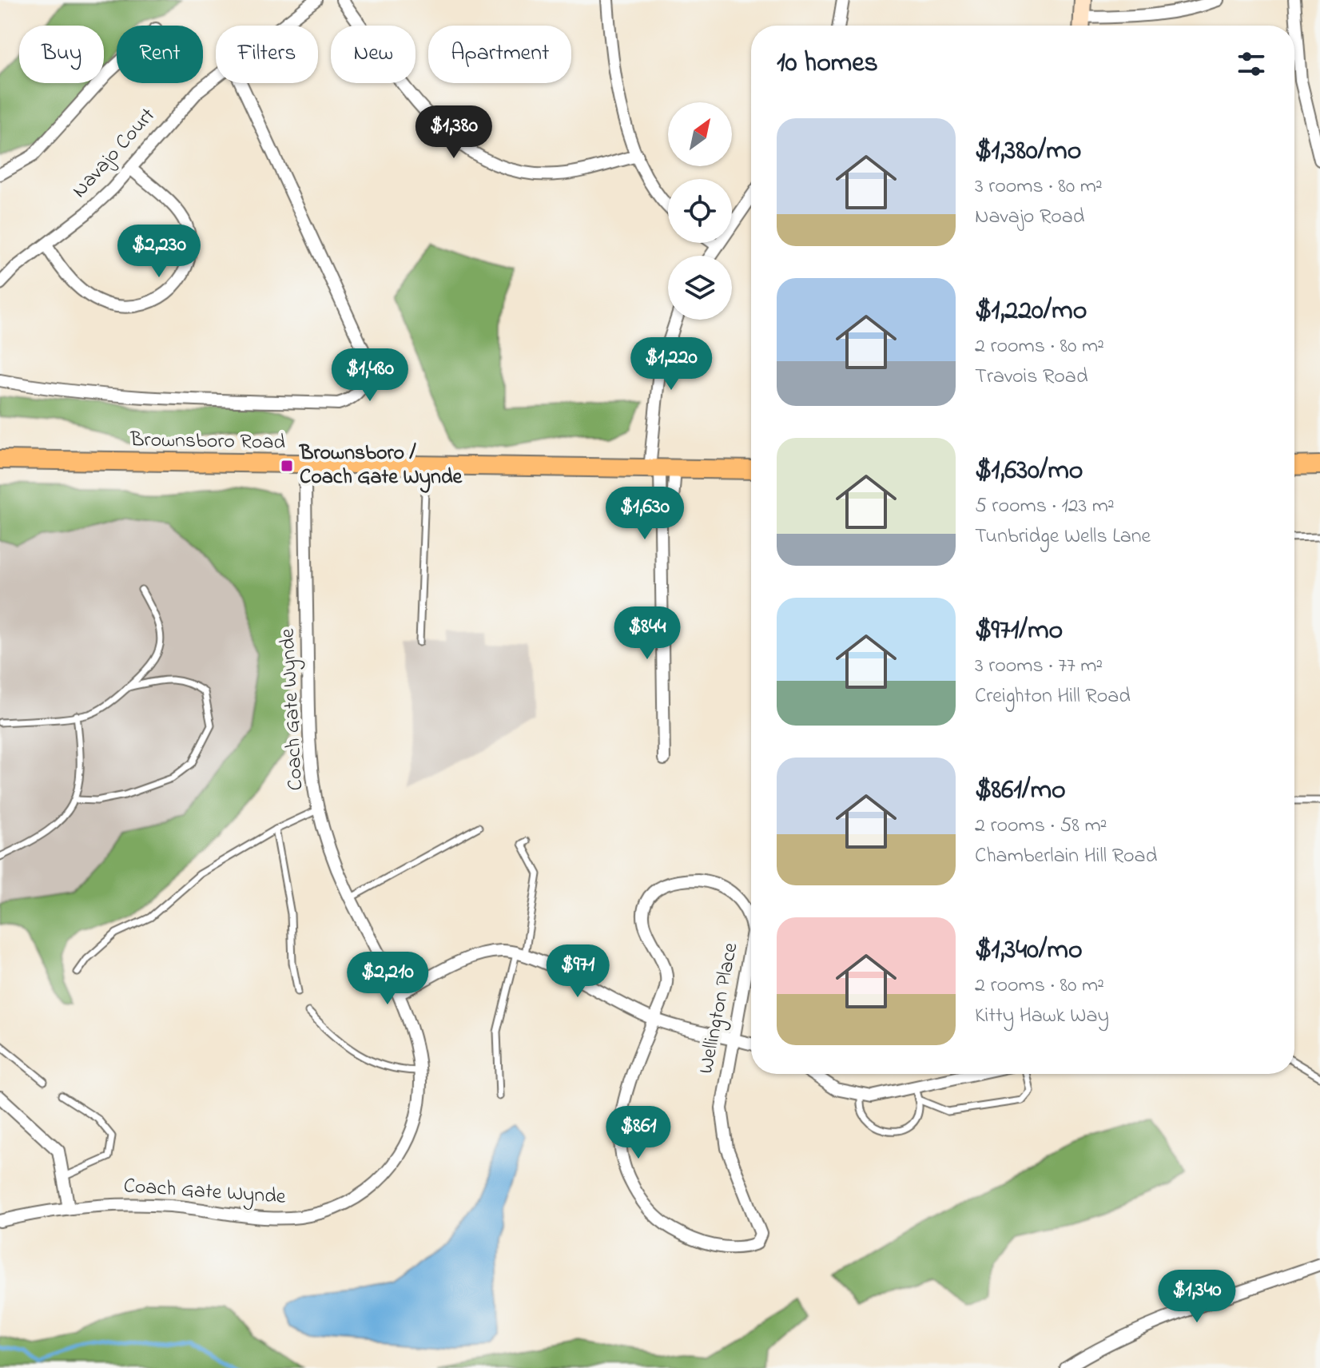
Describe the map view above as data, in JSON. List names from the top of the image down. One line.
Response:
{"streets":{"main road":["Brownsboro Road"],"street":["Navajo Court","Coach Gate Wynde","Wellington Place"]},"crossings":[["Brownsboro Road","Coach Gate Wynde"]],"places":{"transit":["Brownsboro / Coach Gate Wynde"]},"north":"top right","page":{"chip":["Buy","Rent","Filters","New","Apartment"],"heading":"10 homes","list":[{"name":"$1,380/mo","note":"3 rooms · 80 m² · Navajo Road"},{"name":"$1,220/mo","note":"2 rooms · 80 m² · Travois Road"},{"name":"$1,630/mo","note":"5 rooms · 123 m² · Tunbridge Wells Lane"},{"name":"$971/mo","note":"3 rooms · 77 m² · Creighton Hill Road"},{"name":"$861/mo","note":"2 rooms · 58 m² · Chamberlain Hill Road"},{"name":"$1,340/mo","note":"2 rooms · 80 m² · Kitty Hawk Way"}],"price":["$1,380","$2,230","$1,220","$1,480","$1,630","$844","$971","$2,210","$861","$1,340"]}}
